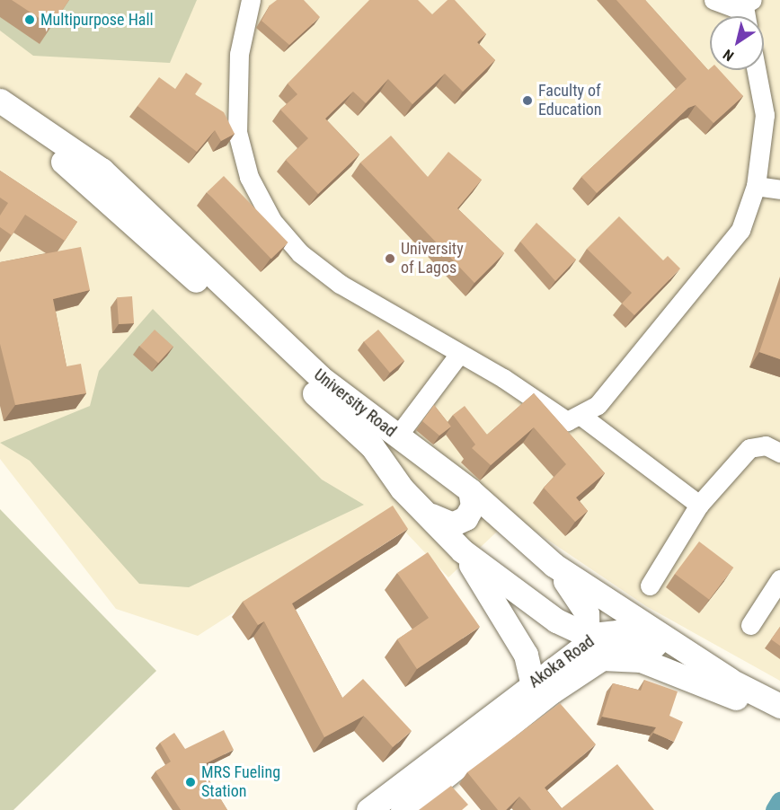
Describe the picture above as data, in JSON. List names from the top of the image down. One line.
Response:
{"streets":{"main road":["University Road","Akoka Road"]},"crossings":[["University Road","Akoka Road"]],"places":["Multipurpose Hall","Faculty of Education","University of Lagos","MRS Fueling Station"],"north":"bottom left"}
